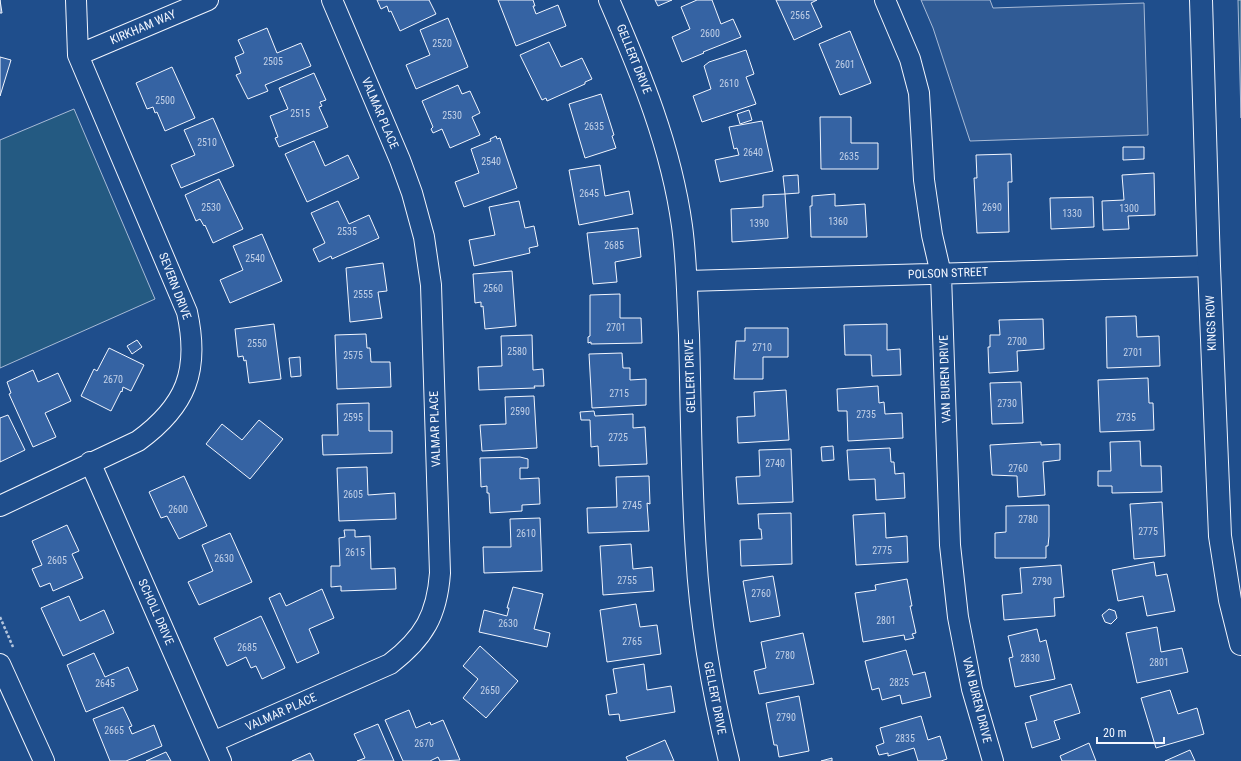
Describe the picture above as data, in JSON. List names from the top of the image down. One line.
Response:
{"streets":{"main road":["KINGS ROW"],"street":["KIRKHAM WAY","GELLERT DRIVE","VALMAR PLACE","POLSON STREET","SEVERN DRIVE","VAN BUREN DRIVE","SCHOLL DRIVE"]},"crossings":[["KIRKHAM WAY","SEVERN DRIVE"],["GELLERT DRIVE","POLSON STREET"],["VALMAR PLACE","SCHOLL DRIVE"],["POLSON STREET","KINGS ROW"],["POLSON STREET","VAN BUREN DRIVE"],["SEVERN DRIVE","SCHOLL DRIVE"]],"house_numbers":["2565","2600","2520","2505","2601","2610","2500","2515","2530","2635","2510","2640","2635","2540","2645","2530","2690","1300","1330","1360","1390","2535","2685","2540","2560","2555","2701","2700","2550","2710","2580","2701","2575","2670","2715","2730","2590","2735","2595","2735","2725","2740","2760","2605","2745","2600","2780","2775","2610","2775","2615","2630","2605","2755","2790","2760","2801","2630","2765","2685","2780","2830","2801","2825","2645","2650","2790","2665","2835","2670"],"scale_bar":"20 m"}
